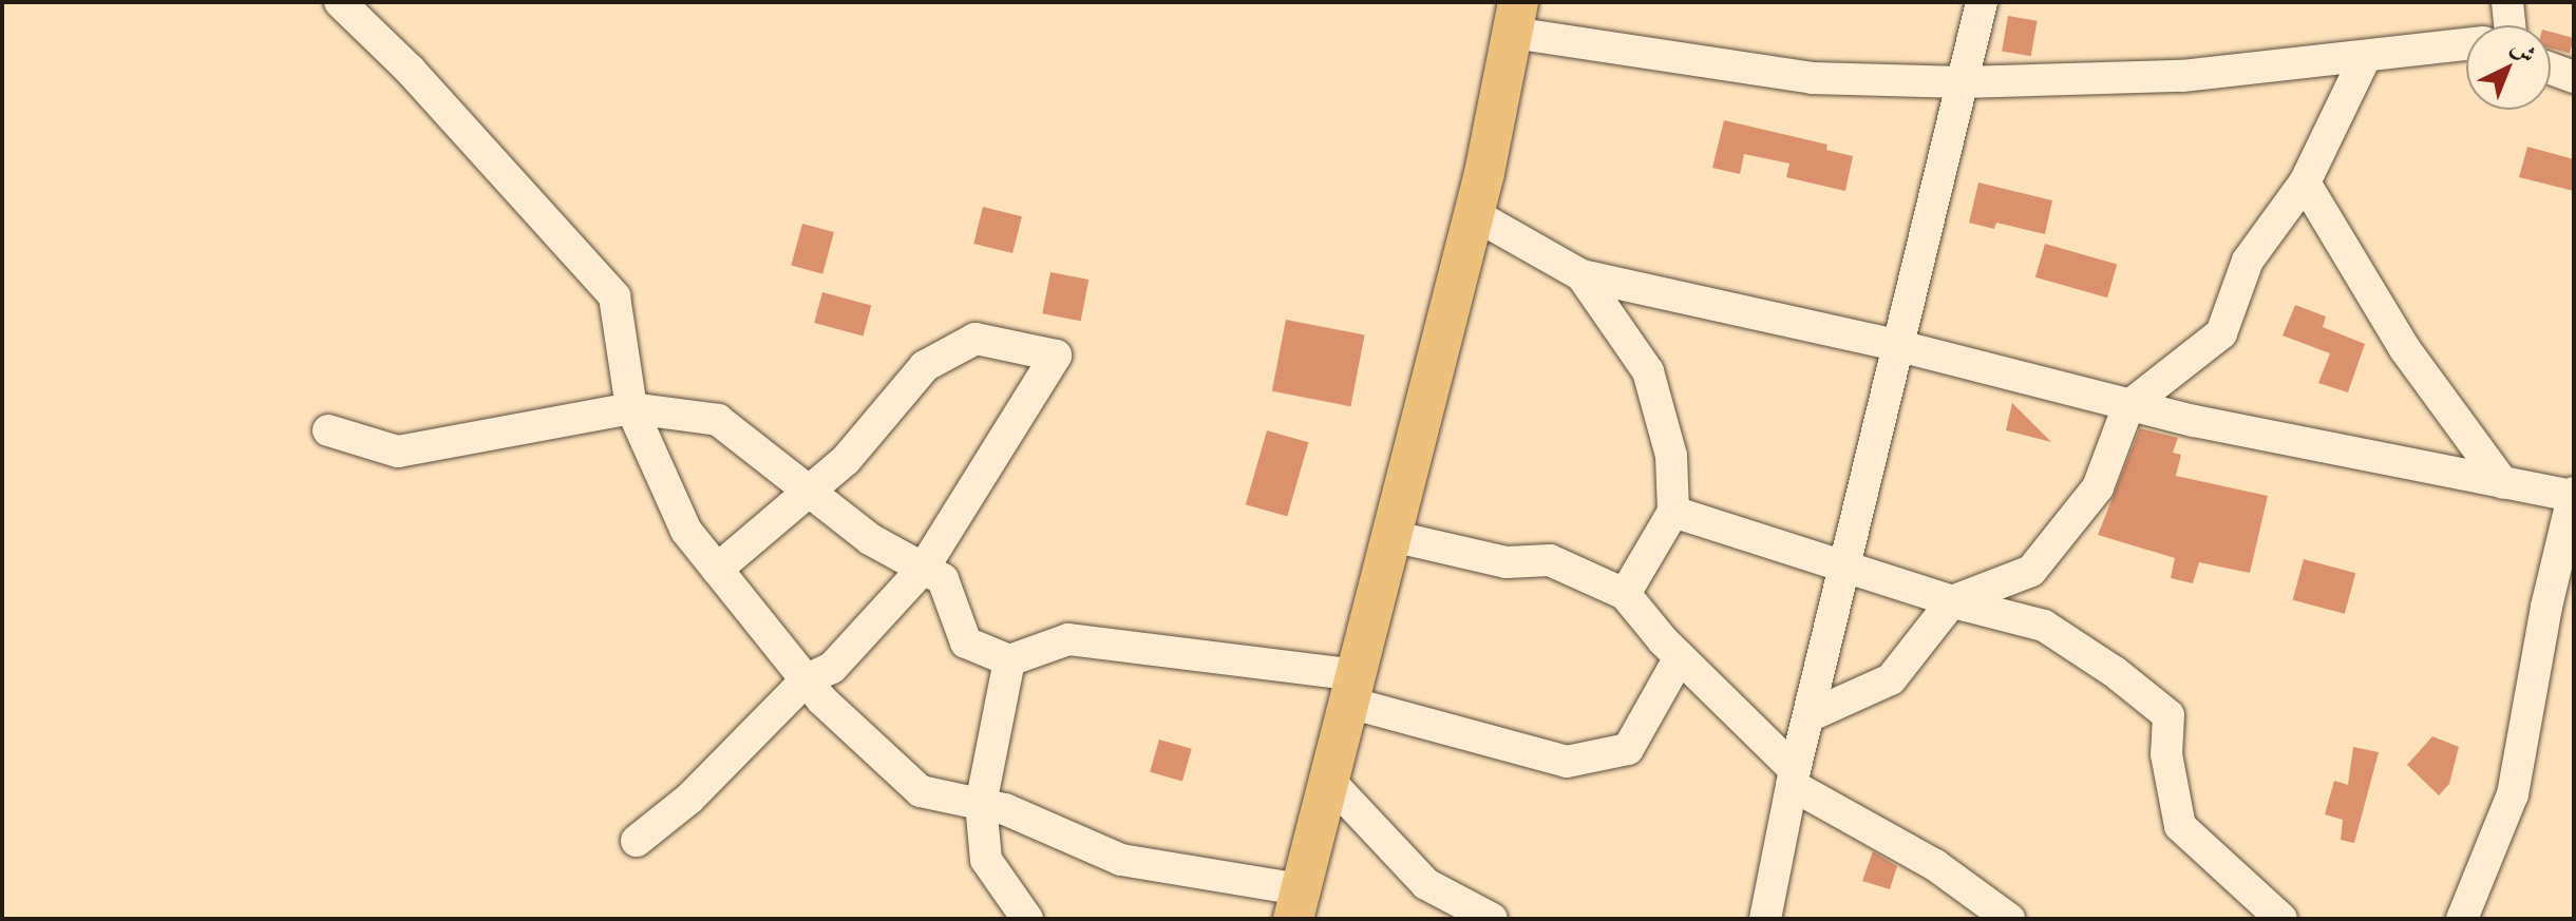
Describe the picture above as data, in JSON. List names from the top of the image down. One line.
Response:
{"north":"top right"}
